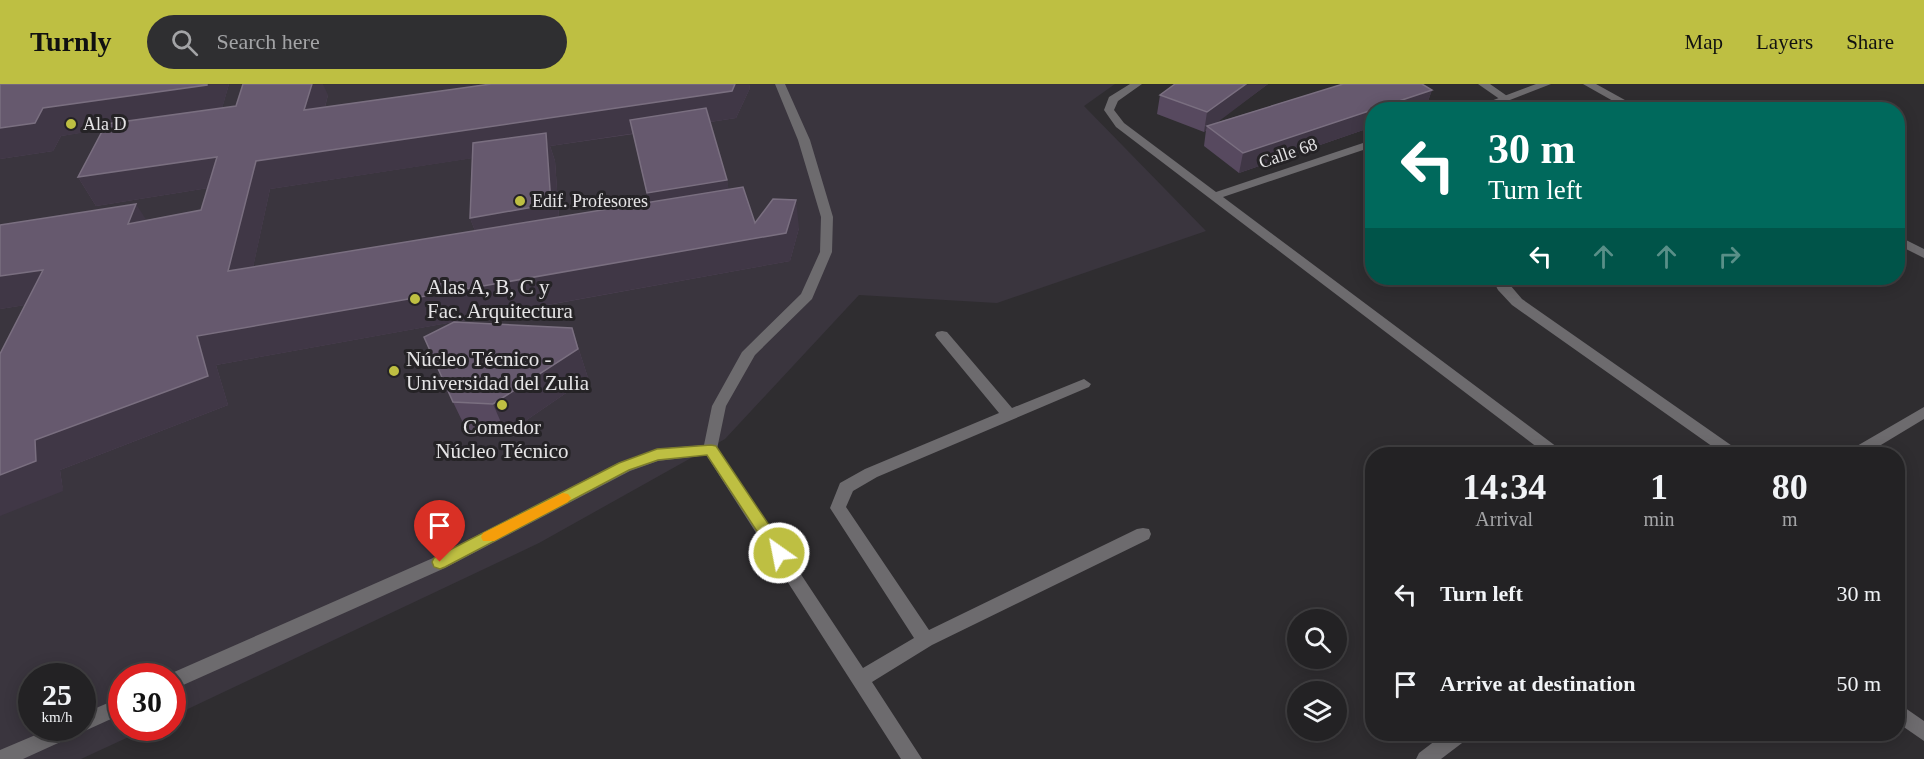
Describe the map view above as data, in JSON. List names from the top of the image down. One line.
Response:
{"streets":{"street":["Calle 68"]},"places":["Ala D","Edif. Profesores","Alas A, B, C y Fac. Arquitectura","Núcleo Técnico - Universidad del Zulia","Comedor Núcleo Técnico"],"page":{"header":"Turnly","search":"Search here","nav":["Map","Layers","Share"],"turn":["30 m","Turn left"],"eta":["14:34","Arrival","1","min","80","m"],"list":[{"name":"Turn left","value":"30 m"},{"name":"Arrive at destination","value":"50 m"}],"speed":"25 km/h","limit":"30"}}
